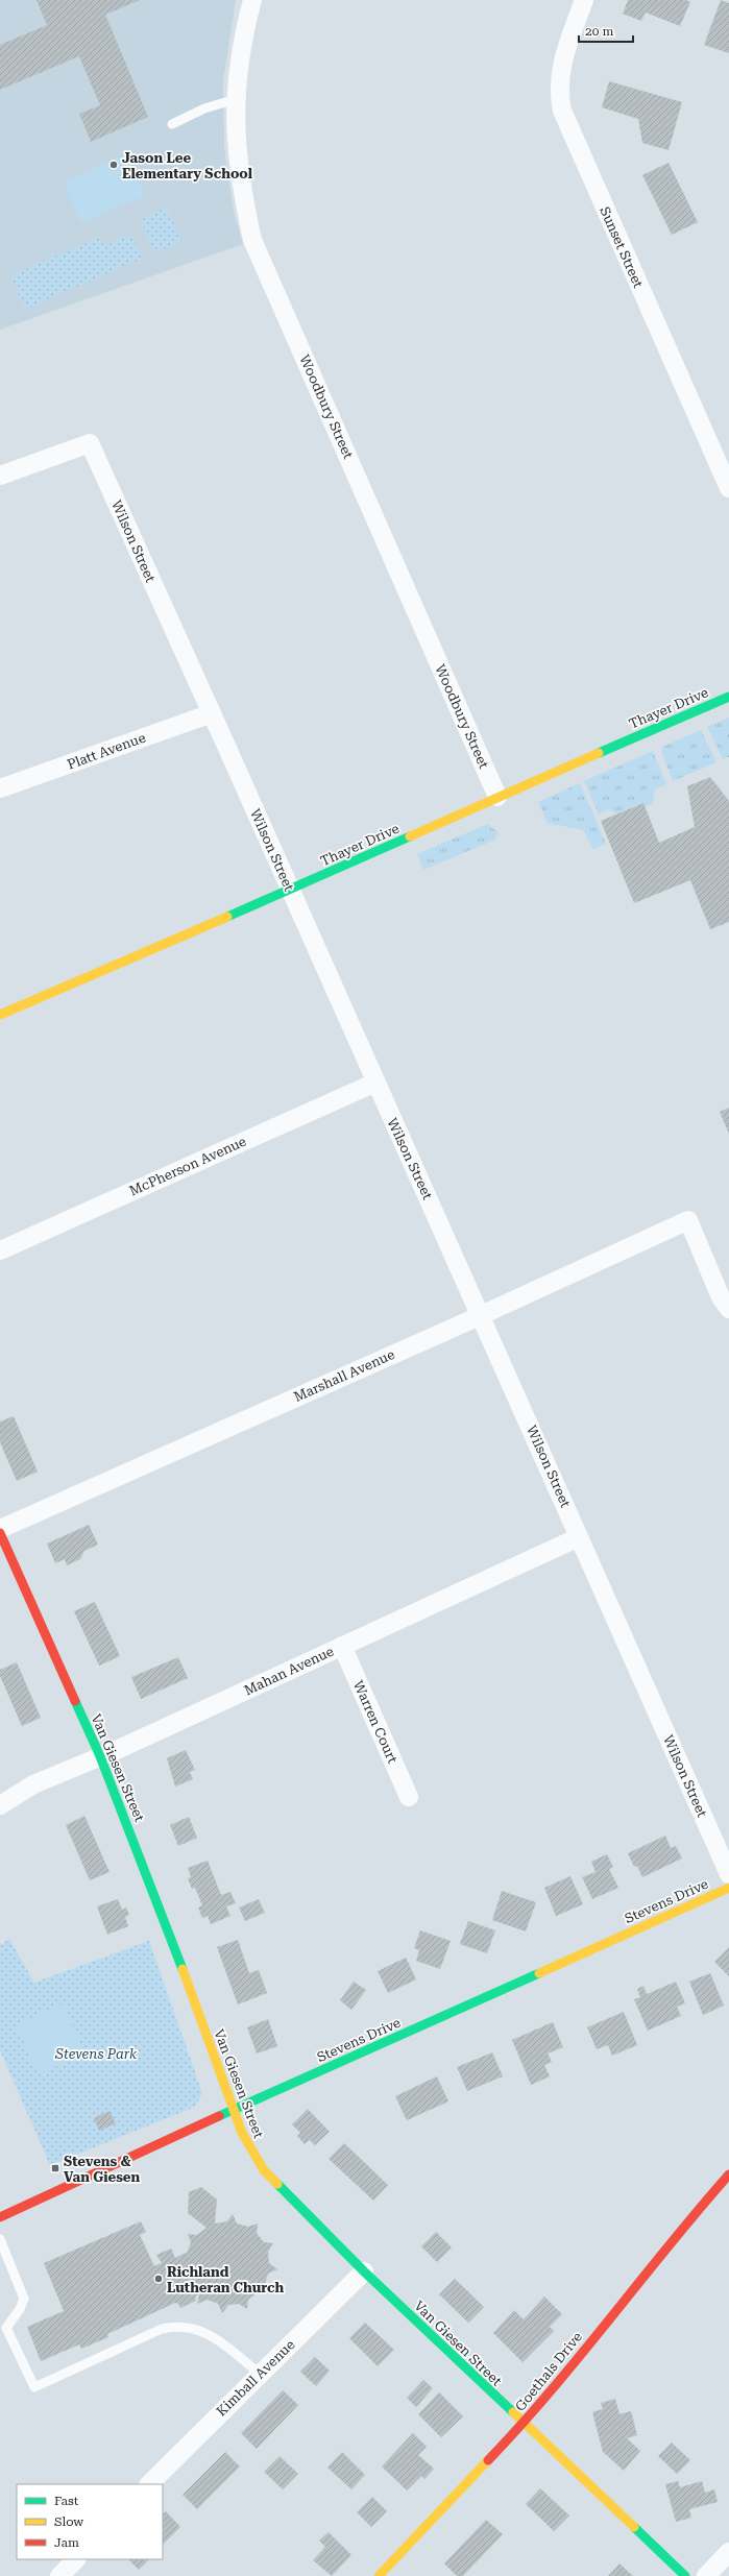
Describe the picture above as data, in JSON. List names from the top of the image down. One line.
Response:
{"streets":{"street":["Sunset Street","Woodbury Street","Wilson Street","Thayer Drive","Platt Avenue","McPherson Avenue","Marshall Avenue","Mahan Avenue","Warren Court","Van Giesen Street","Stevens Drive","Goethals Drive","Kimball Avenue"]},"crossings":[["Woodbury Street","Thayer Drive"],["Wilson Street","Thayer Drive"],["Wilson Street","Platt Avenue"],["Wilson Street","McPherson Avenue"],["Wilson Street","Marshall Avenue"],["Wilson Street","Mahan Avenue"],["Mahan Avenue","Warren Court"],["Mahan Avenue","Van Giesen Street"],["Van Giesen Street","Stevens Drive"],["Van Giesen Street","Goethals Drive"],["Van Giesen Street","Kimball Avenue"]],"parks":["Stevens Park"],"places":{"other":["Jason Lee Elementary School","Richland Lutheran Church"],"transit":["Stevens & Van Giesen"]},"legend":["Fast","Slow","Jam"],"scale_bar":"20 m"}
